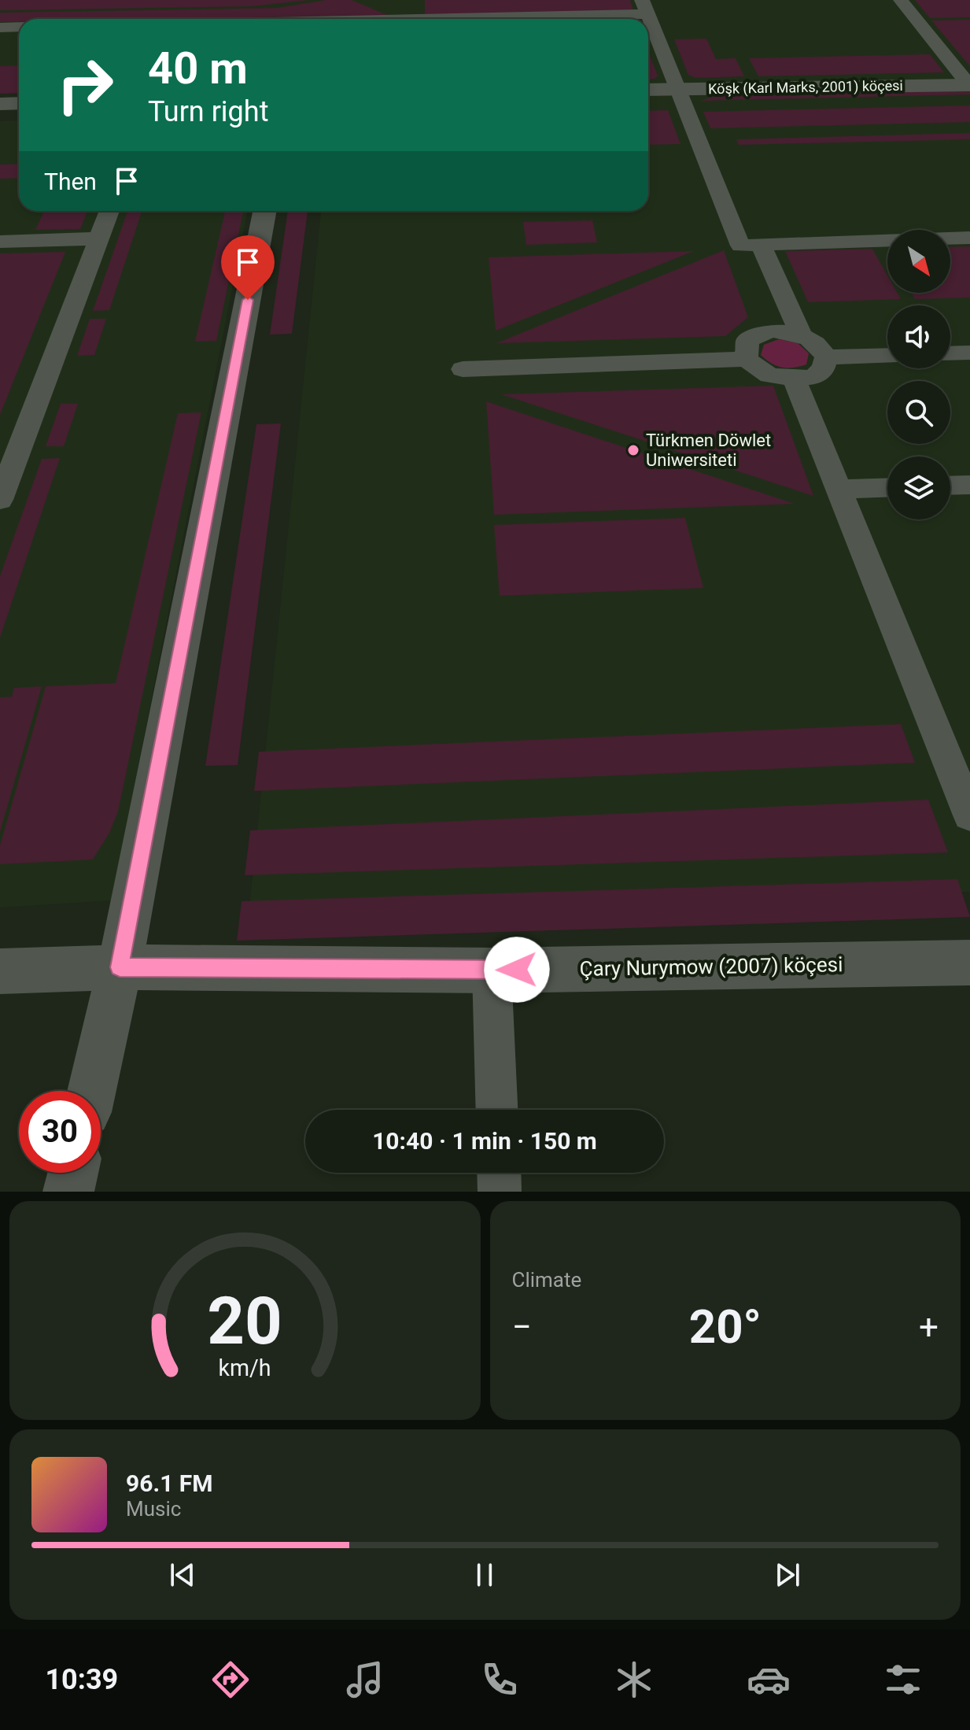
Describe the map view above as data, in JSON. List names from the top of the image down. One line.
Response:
{"streets":{"street":["Köşk (Karl Marks, 2001) köçesi","Çary Nurymow (2007) köçesi"]},"places":["Türkmen Döwlet Uniwersiteti"],"north":"bottom right","page":{"turn":["40 m","Turn right"],"then":"Then","limit":"30","trip":"10:40 · 1 min · 150 m","tile":"Climate","heat":["−","20°","+"],"song":["96.1 FM","Music"],"tabs":"10:39","gauge":["20","km/h"]}}
